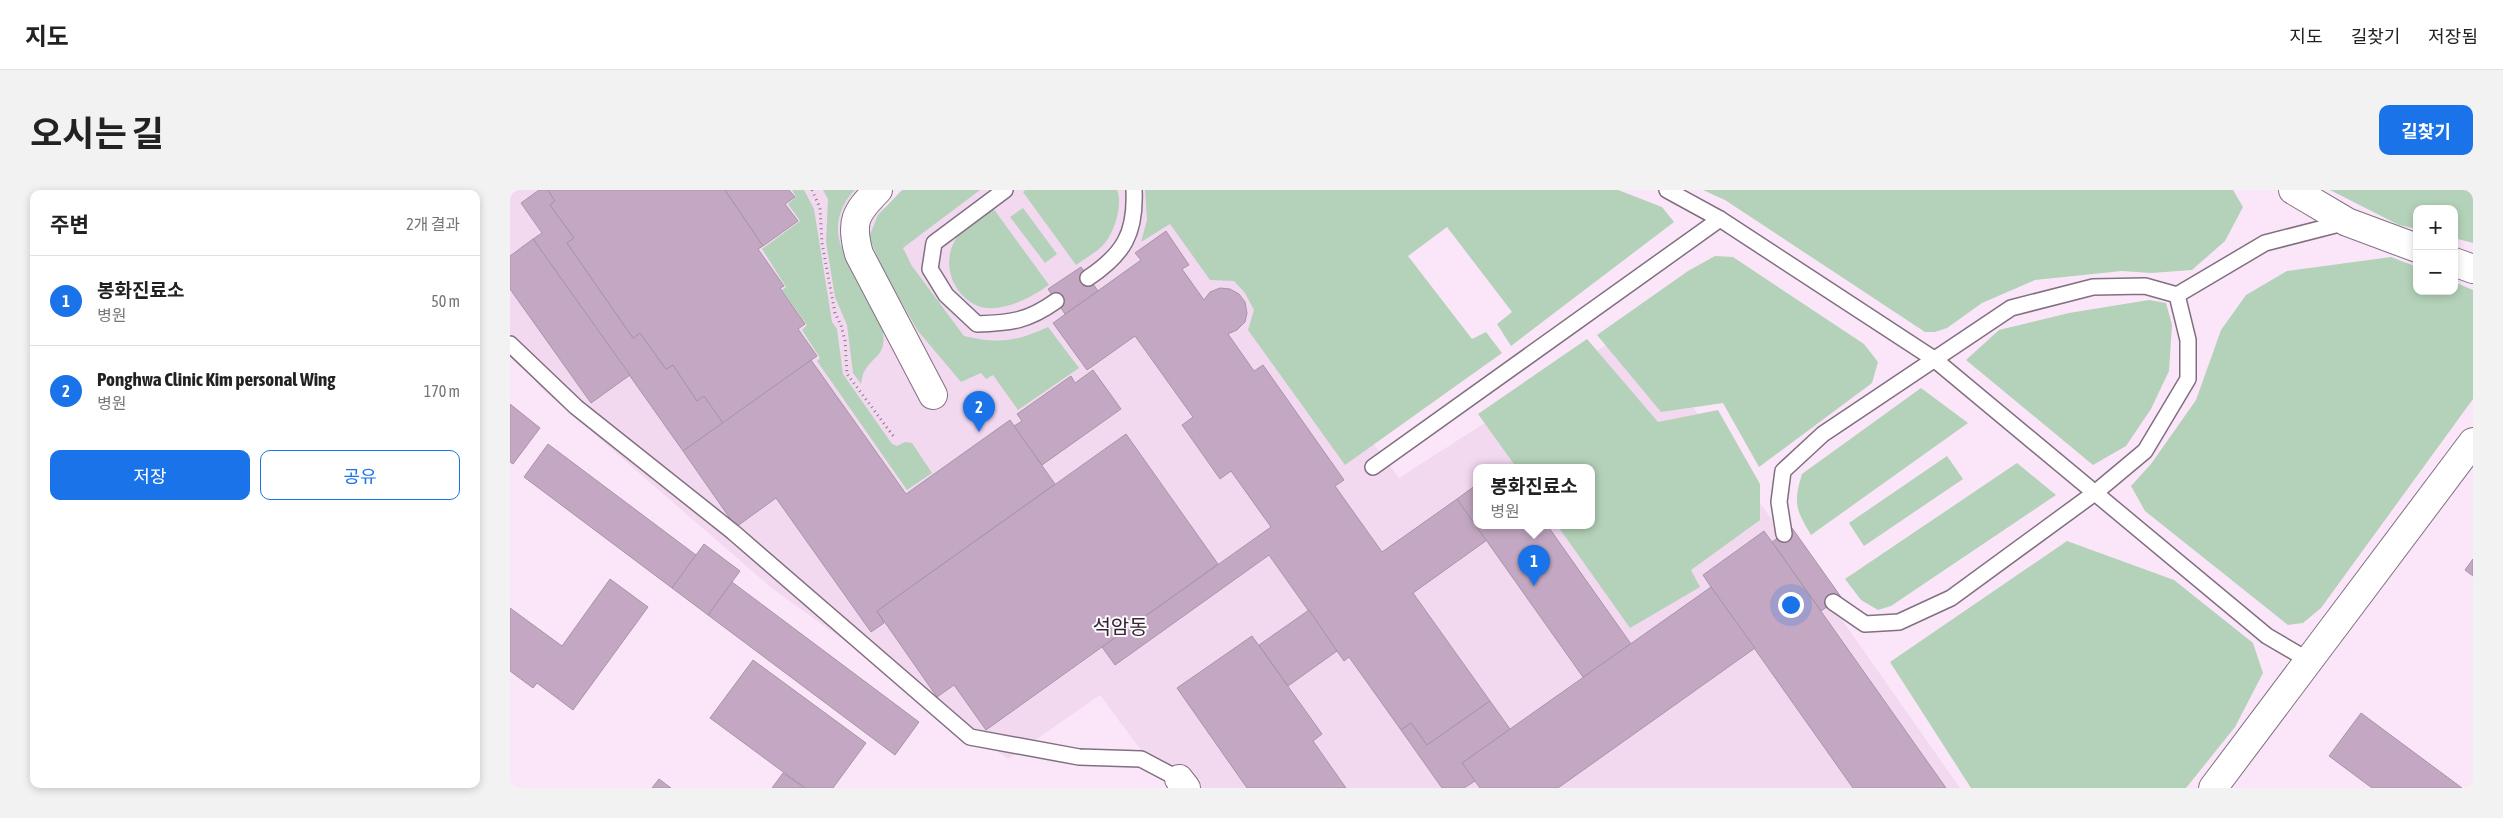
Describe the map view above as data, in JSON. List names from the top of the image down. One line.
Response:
{"districts":["석암동"],"page":{"header":"지도","nav":["지도","길찾기","저장됨"],"title":"오시는 길","buttons":["길찾기",["저장","공유"]],"heading":["주변","2개 결과"],"map_buttons":["+","−"],"list":[{"mark":"1","name":"봉화진료소","note":"병원","value":"50 m"},{"mark":"2","name":"Ponghwa Clinic Kim personal Wing","note":"병원","value":"170 m"}],"pins":["2","1"],"popup":["봉화진료소","병원"]}}
